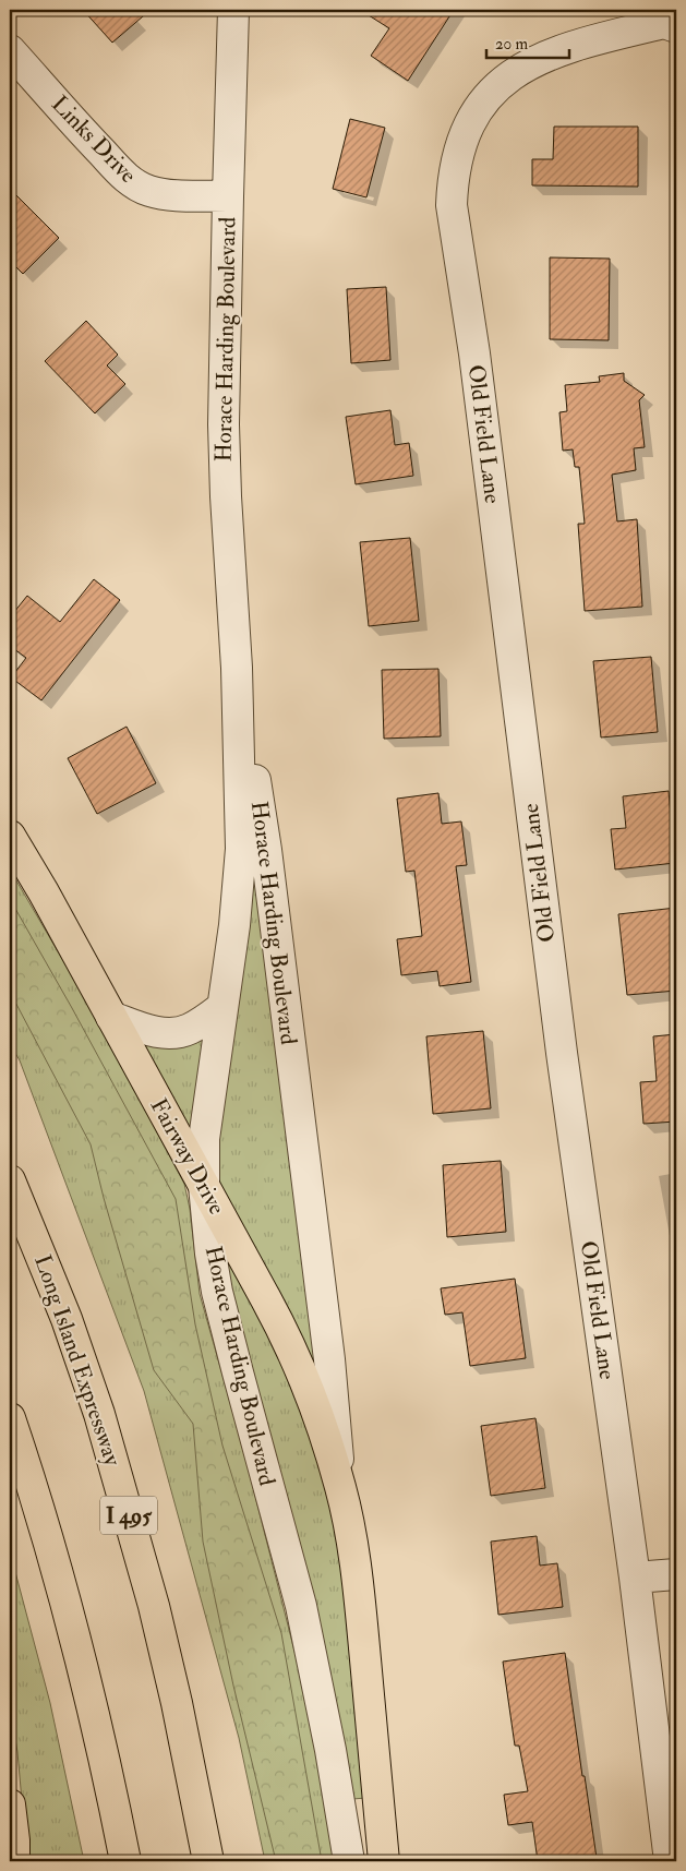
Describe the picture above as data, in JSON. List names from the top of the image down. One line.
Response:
{"streets":{"main road":["Horace Harding Boulevard","Fairway Drive","Long Island Expressway","I 495"],"street":["Links Drive","Old Field Lane"]},"crossings":[["Links Drive","Horace Harding Boulevard"],["Horace Harding Boulevard","Fairway Drive"]],"scale_bar":"20 m"}
